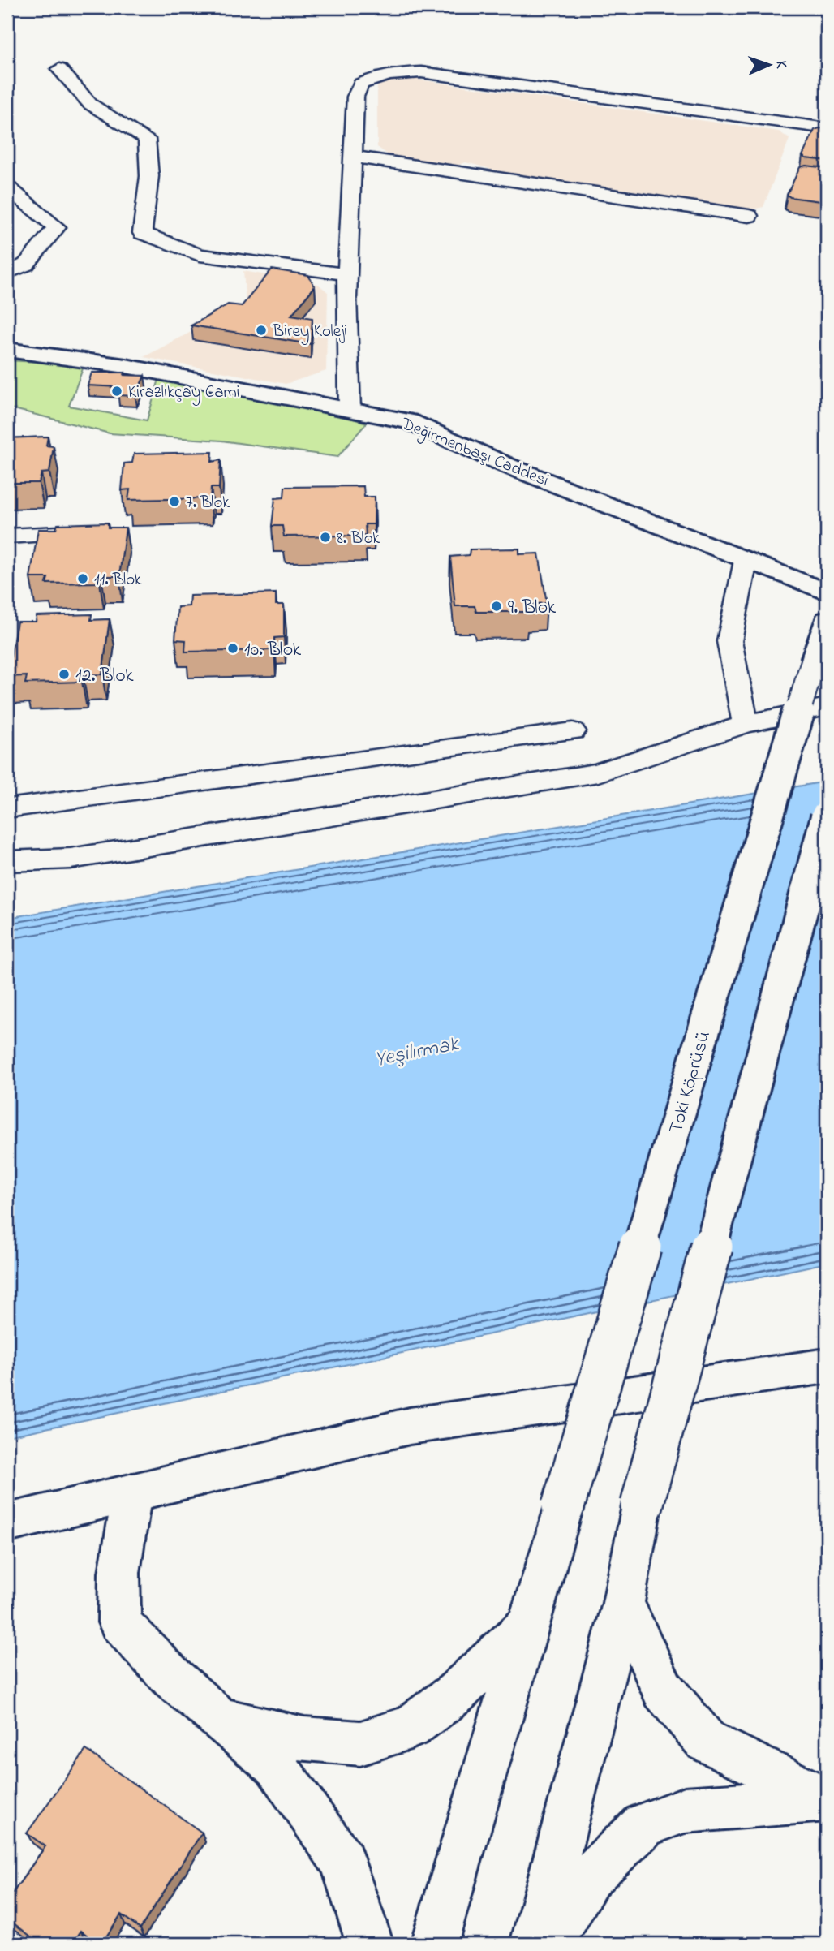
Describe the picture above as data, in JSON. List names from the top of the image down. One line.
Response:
{"streets":{"main road":["Değirmenbaşı Caddesi","Toki Köprüsü"]},"water":["Yeşilırmak"],"places":["Birey Koleji","Kirazlıkçay Cami","7. Blok","8. Blok","11. Blok","9. Blok","10. Blok","12. Blok"],"north":"right"}
